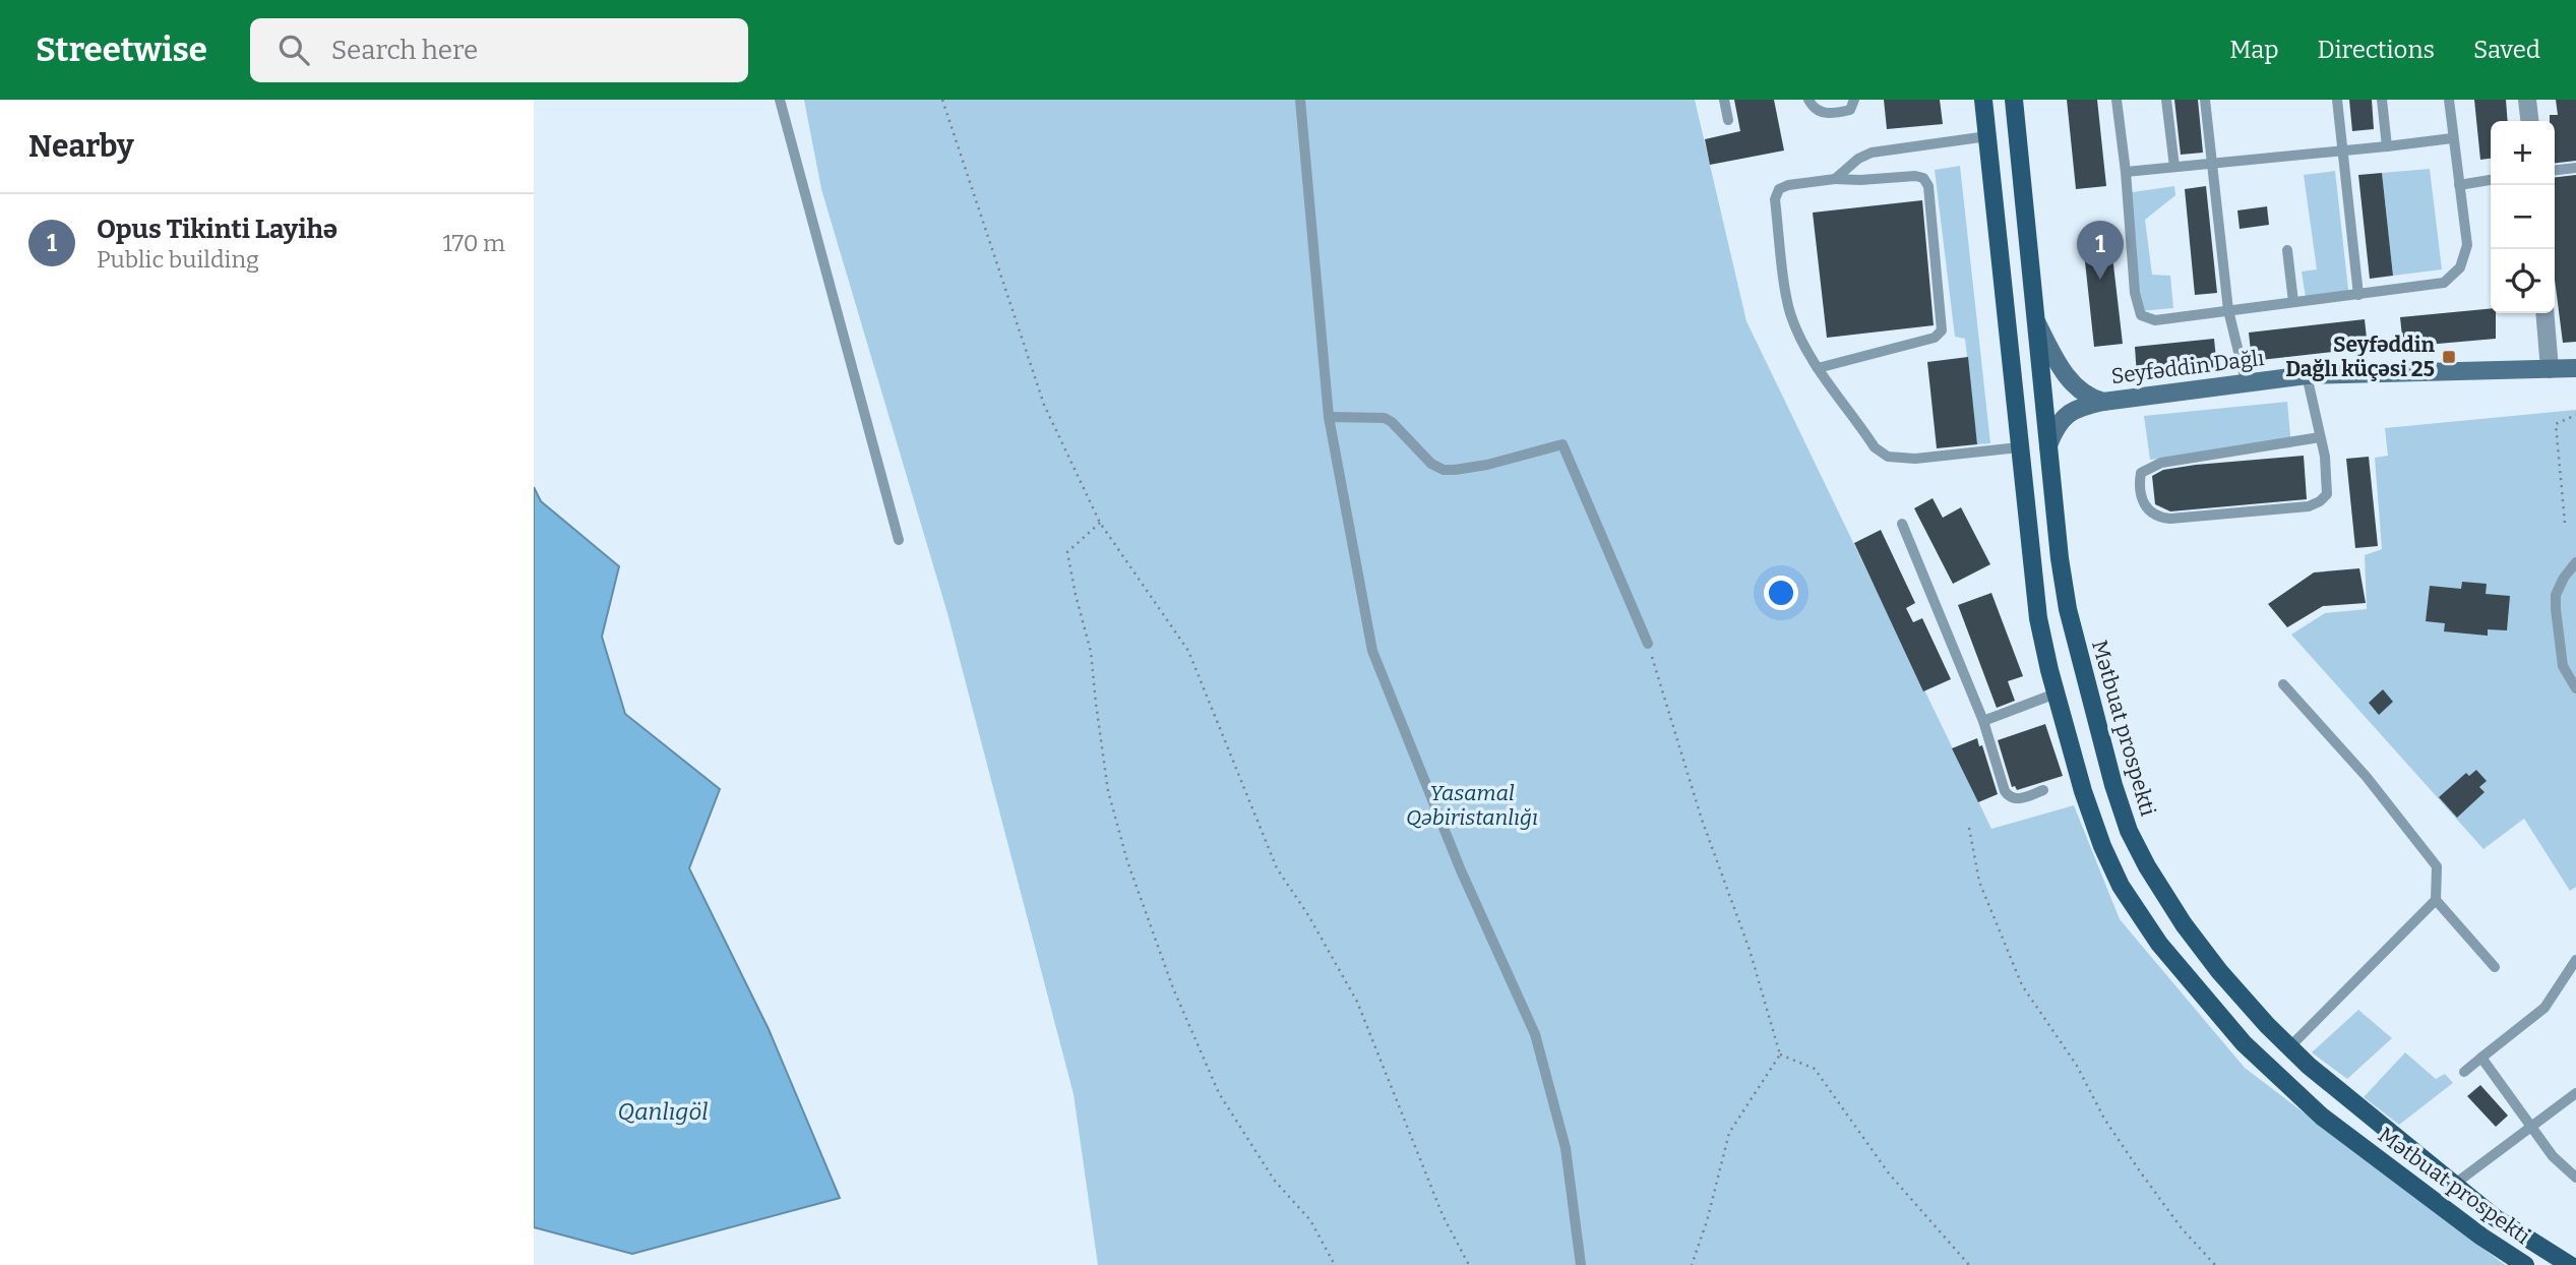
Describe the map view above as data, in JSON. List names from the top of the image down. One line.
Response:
{"streets":{"main road":["Mətbuat prospekti"],"street":["Seyfəddin Dağlı"]},"crossings":[["Seyfəddin Dağlı","Mətbuat prospekti"]],"water":["Qanlıgöl"],"parks":["Yasamal Qəbiristanlığı"],"places":{"transit":["Seyfəddin Dağlı küçəsi 25"]},"page":{"header":"Streetwise","search":"Search here","nav":["Map","Directions","Saved"],"heading":"Nearby","map_buttons":["+","−"],"list":[{"mark":"1","name":"Opus Tikinti Layihə","note":"Public building","value":"170 m"}],"pins":"1"}}
